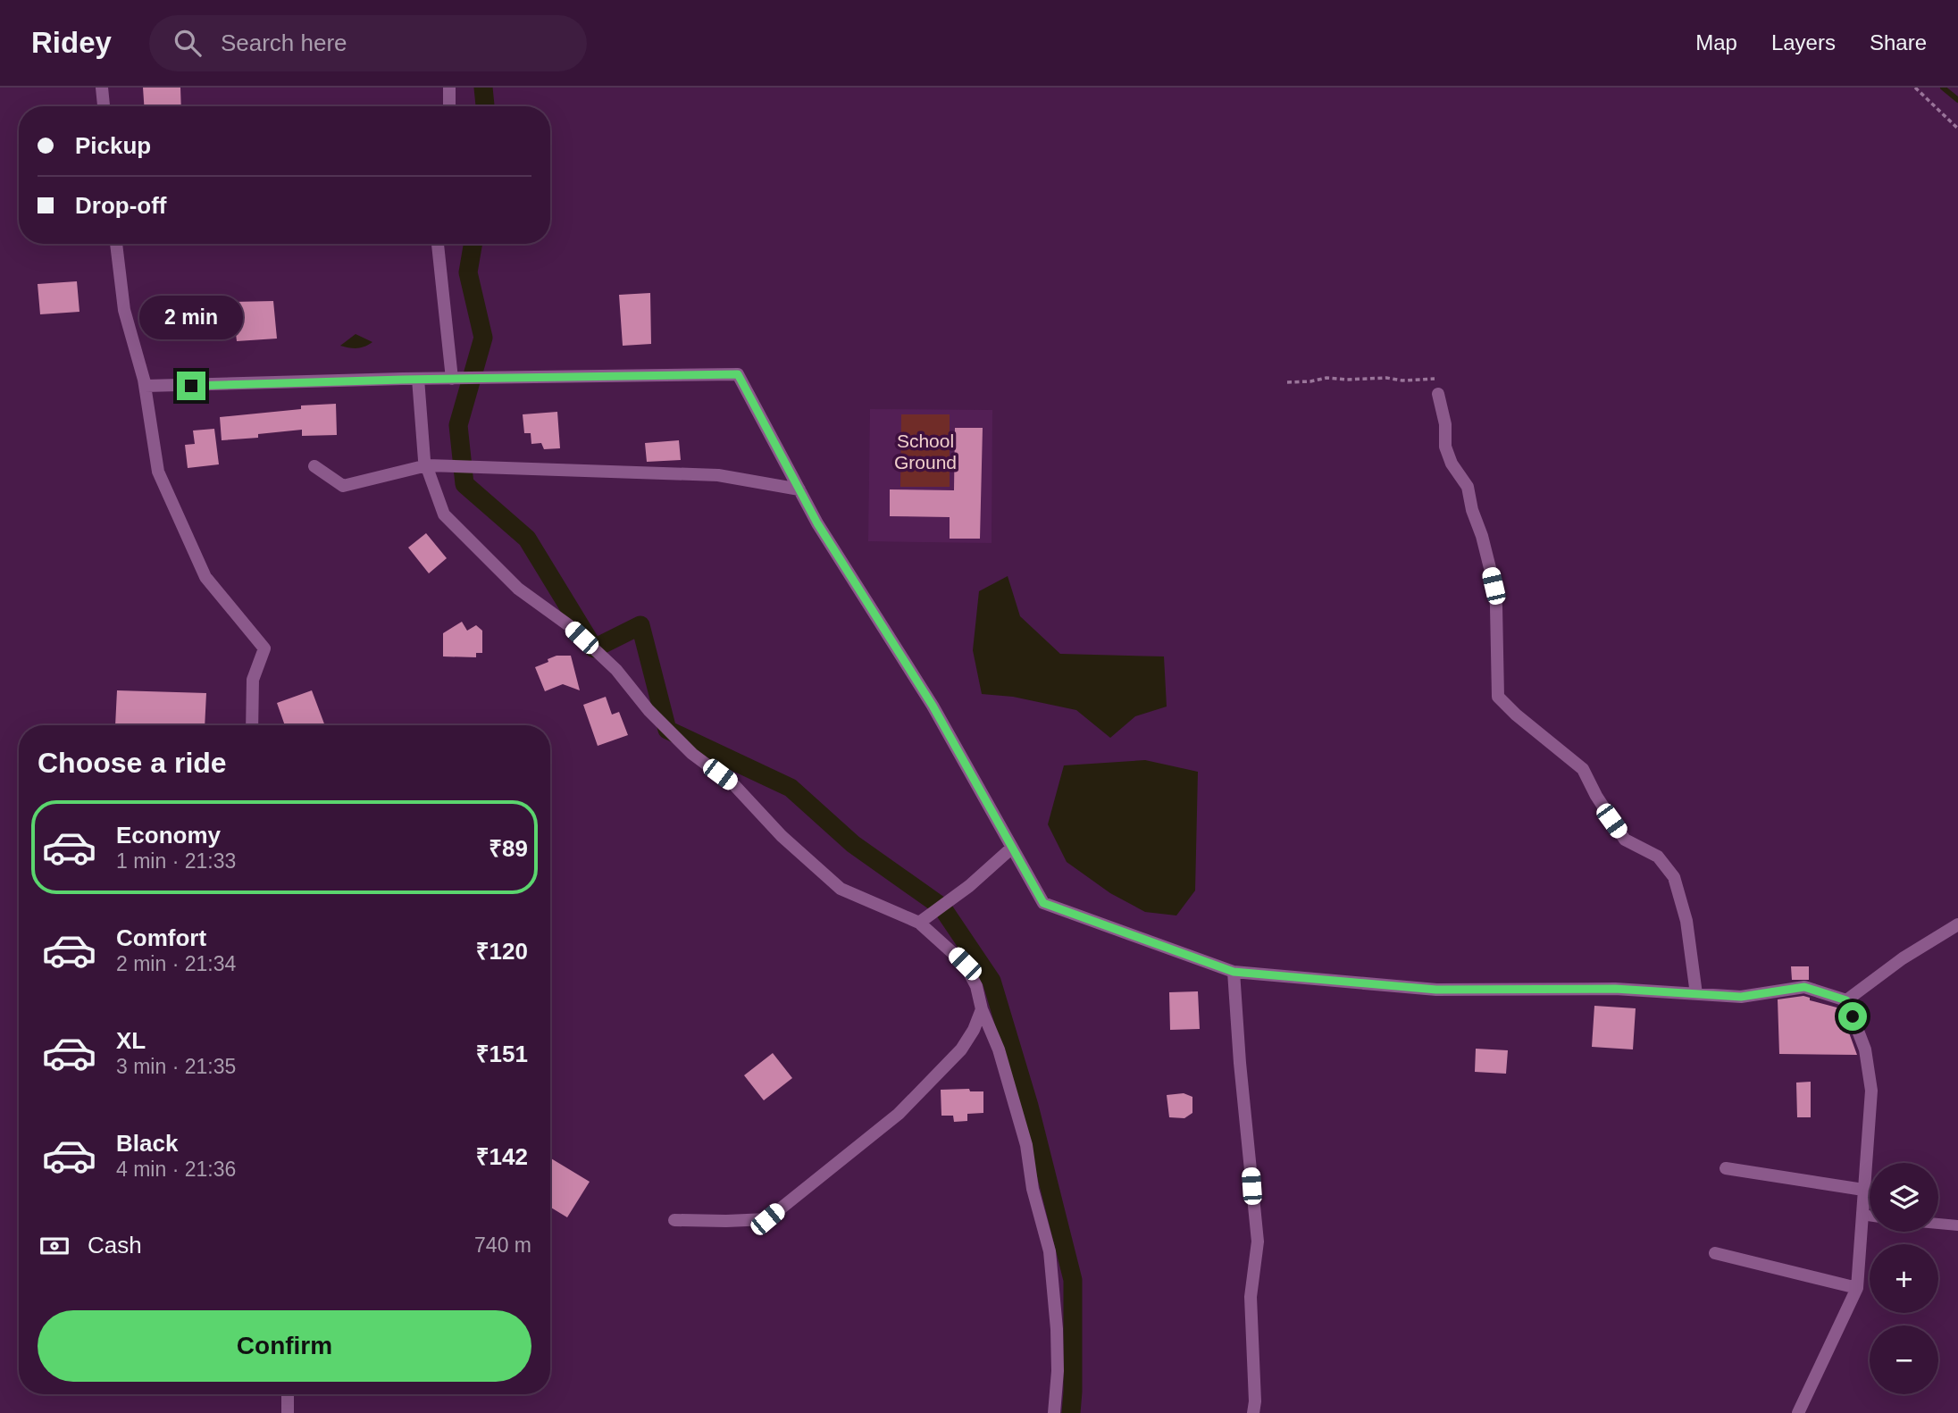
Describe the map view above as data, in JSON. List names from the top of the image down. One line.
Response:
{"parks":["School Ground"],"page":{"header":"Ridey","search":"Search here","nav":["Map","Layers","Share"],"banner":["Pickup","Drop-off"],"bubble":"2 min","heading":"Choose a ride","list":[{"name":"Economy","note":"1 min · 21:33","value":"₹89"},{"name":"Comfort","note":"2 min · 21:34","value":"₹120"},{"name":"XL","note":"3 min · 21:35","value":"₹151"},{"name":"Black","note":"4 min · 21:36","value":"₹142"}],"map_buttons":["+","−"],"pay":["Cash","740 m"],"buttons":"Confirm"}}
